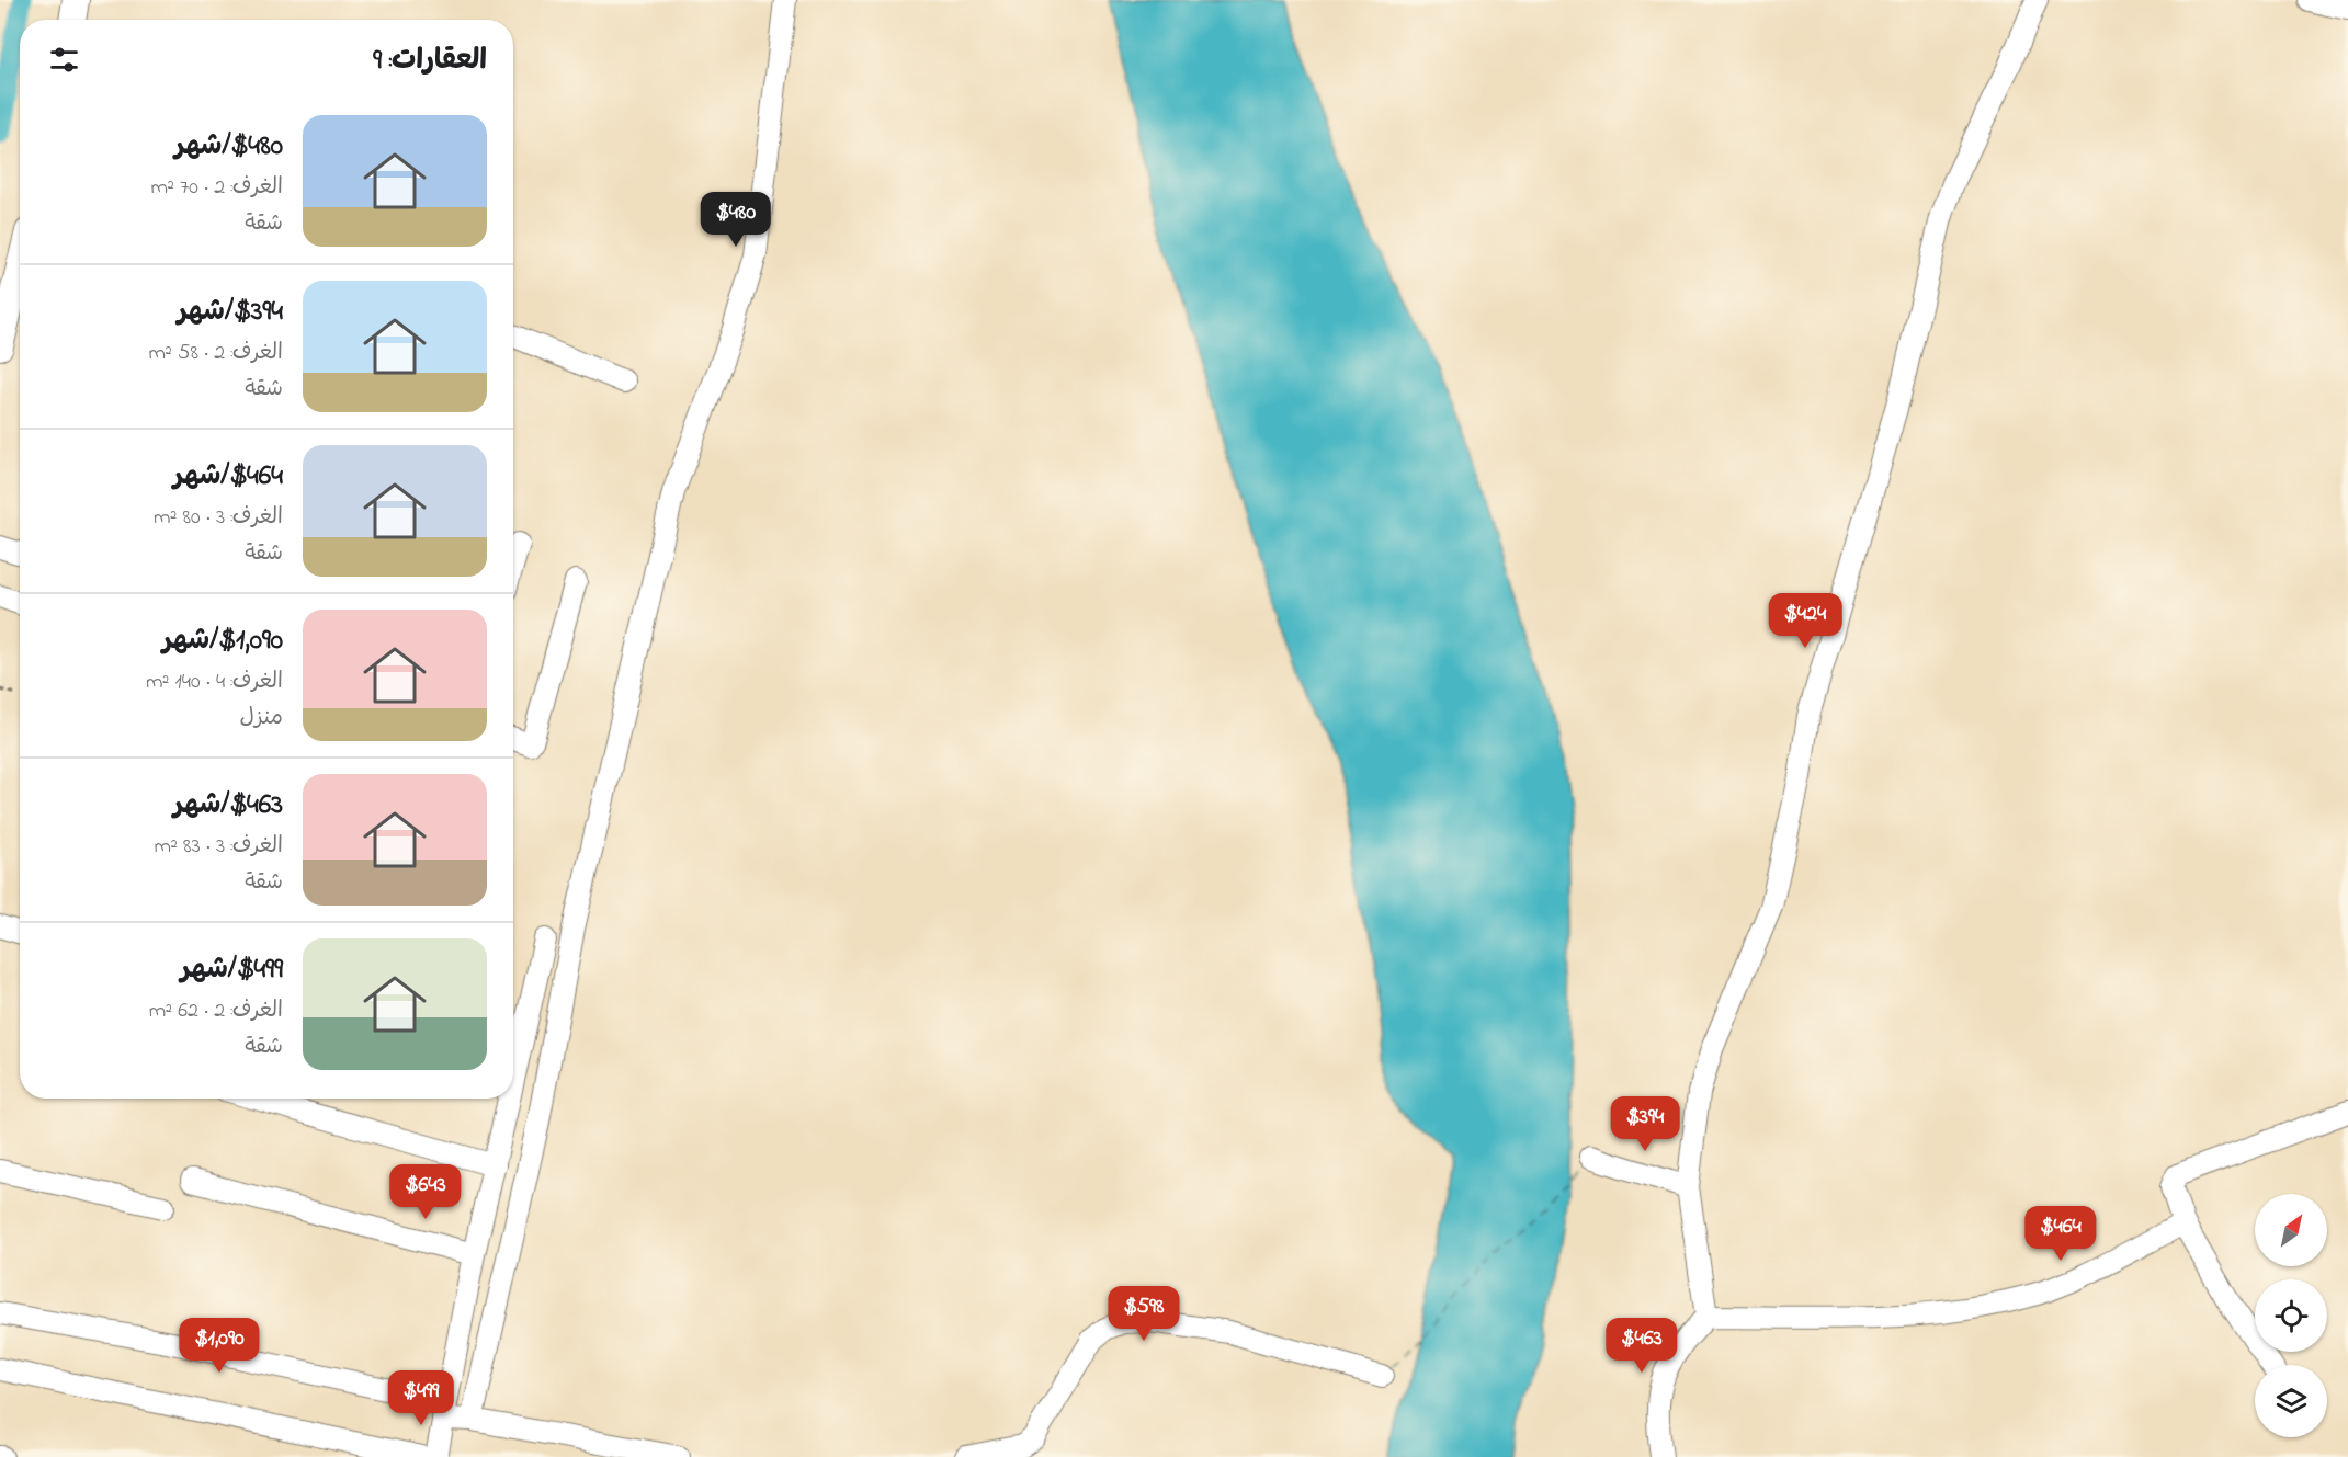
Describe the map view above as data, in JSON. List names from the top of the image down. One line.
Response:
{"north":"top right","page":{"heading":"العقارات: 9","list":[{"name":"$480/شهر","note":"الغرف: 2 · 70 m² · شقة"},{"name":"$394/شهر","note":"الغرف: 2 · 58 m² · شقة"},{"name":"$464/شهر","note":"الغرف: 3 · 80 m² · شقة"},{"name":"$1,090/شهر","note":"الغرف: 4 · 140 m² · منزل"},{"name":"$463/شهر","note":"الغرف: 3 · 83 m² · شقة"},{"name":"$499/شهر","note":"الغرف: 2 · 62 m² · شقة"}],"price":["$480","$424","$394","$643","$464","$598","$1,090","$463","$499"]}}
